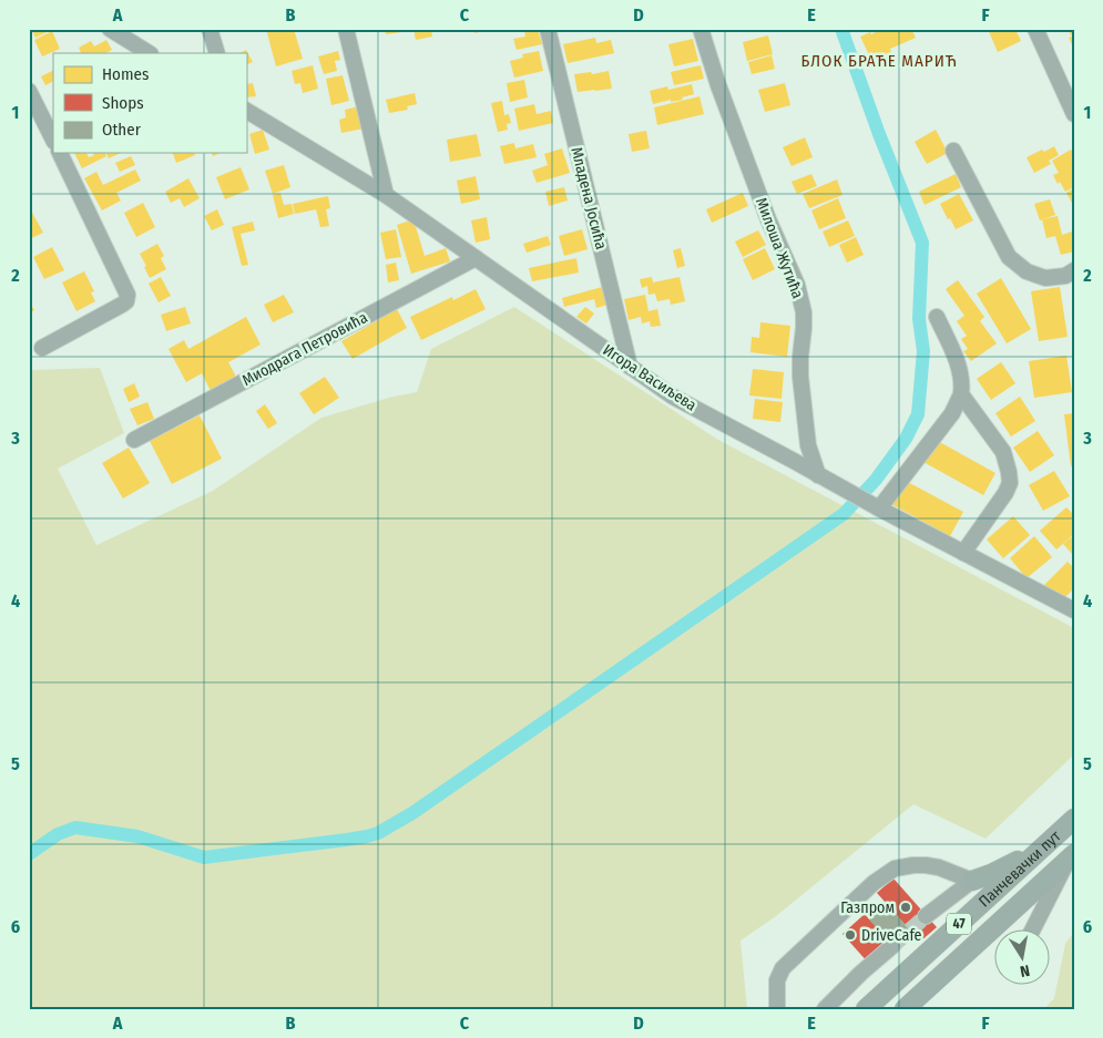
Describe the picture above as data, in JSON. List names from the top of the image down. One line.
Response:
{"streets":{"main road":["Панчевачки пут","47"],"street":["Младена Јосића","Милоша Жутића","Миодрага Петровића","Игора Васиљева"]},"crossings":[["Младена Јосића","Игора Васиљева"],["Милоша Жутића","Игора Васиљева"],["Миодрага Петровића","Игора Васиљева"]],"districts":["БЛОК БРАЋЕ МАРИЋ"],"places":["Газпром","DriveCafe"],"legend":["Homes","Shops","Other"],"north":"bottom","grid":{"columns":["A","B","C","D","E","F"],"rows":["1","2","3","4","5","6"]}}
